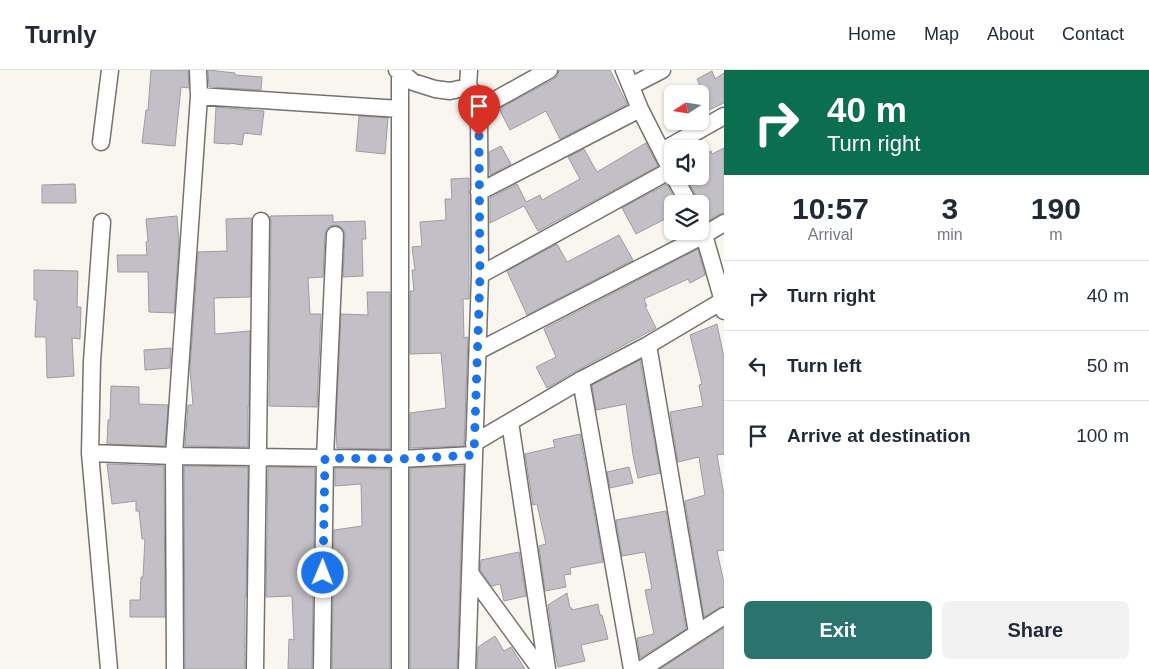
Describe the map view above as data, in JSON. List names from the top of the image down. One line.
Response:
{"north":"left","page":{"header":"Turnly","nav":["Home","Map","About","Contact"],"turn":["40 m","Turn right"],"eta":["10:57","Arrival","3","min","190","m"],"list":[{"name":"Turn right","value":"40 m"},{"name":"Turn left","value":"50 m"},{"name":"Arrive at destination","value":"100 m"}],"buttons":["Exit","Share"]}}
